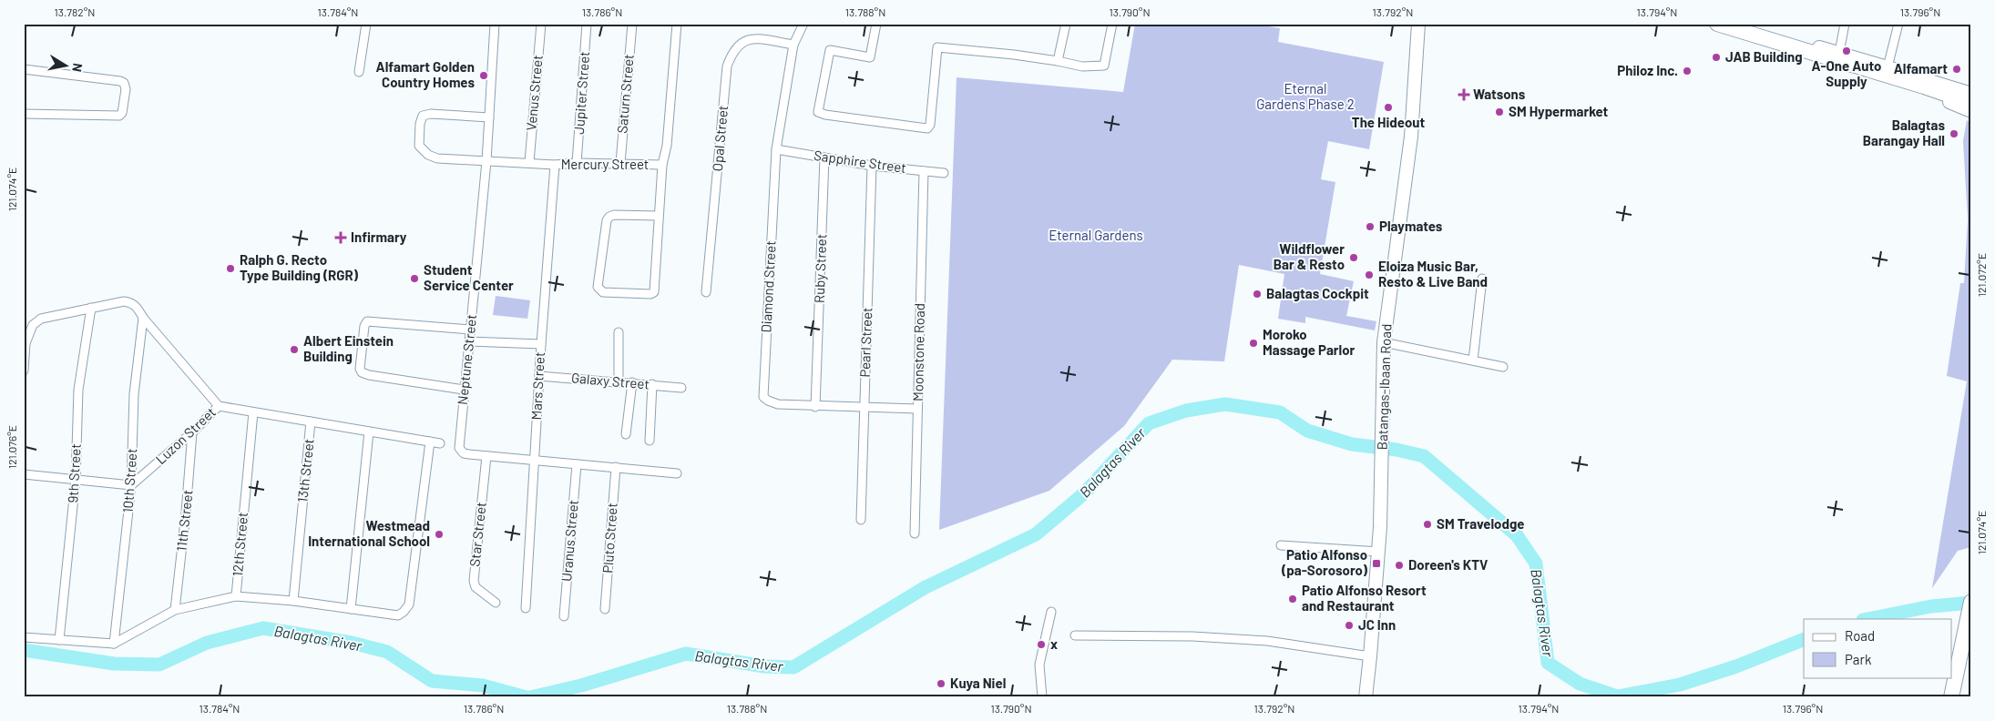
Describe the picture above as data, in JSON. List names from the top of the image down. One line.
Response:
{"streets":{"main road":["Batangas-Ibaan Road"],"street":["Venus Street","Jupiter Street","Saturn Street","Opal Street","Sapphire Street","Mercury Street","Ruby Street","Diamond Street","Pearl Street","Moonstone Road","Neptune Street","Galaxy Street","Mars Street","Luzon Street","13th Street","9th Street","10th Street","11th Street","Star Street","Pluto Street","Uranus Street","12th Street"]},"crossings":[["Venus Street","Mercury Street"],["Jupiter Street","Mercury Street"],["Saturn Street","Mercury Street"],["Opal Street","Diamond Street"],["Sapphire Street","Ruby Street"],["Sapphire Street","Diamond Street"],["Sapphire Street","Pearl Street"],["Sapphire Street","Moonstone Road"],["Mercury Street","Neptune Street"],["Mercury Street","Mars Street"],["Ruby Street","Diamond Street"],["Diamond Street","Pearl Street"],["Diamond Street","Moonstone Road"],["Neptune Street","Mars Street"],["Neptune Street","Star Street"],["Neptune Street","Pluto Street"],["Neptune Street","Uranus Street"],["Galaxy Street","Mars Street"],["Luzon Street","10th Street"],["Luzon Street","11th Street"]],"water":["Balagtas River"],"parks":["Eternal Gardens Phase 2","Eternal Gardens"],"places":{"other":["A-One Auto Supply","JAB Building","Alfamart","Philoz Inc.","Alfamart Golden Country Homes","The Hideout","SM Hypermarket","Balagtas Barangay Hall","Playmates","Wildflower Bar & Resto","Ralph G. Recto Type Building (RGR)","Eloiza Music Bar, Resto & Live Band","Student Service Center","Balagtas Cockpit","Moroko Massage Parlor","Albert Einstein Building","SM Travelodge","Westmead International School","Doreen's KTV","Patio Alfonso Resort and Restaurant","JC Inn","x","Kuya Niel"],"health":["Watsons","Infirmary"],"transit":["Patio Alfonso (pa-Sorosoro)"]},"legend":["Road","Park"],"north":"right","coordinates":["13.782°N","13.784°N","13.786°N","13.788°N","13.790°N","13.792°N","13.794°N","13.796°N","121.074°E","121.072°E","121.076°E"]}
